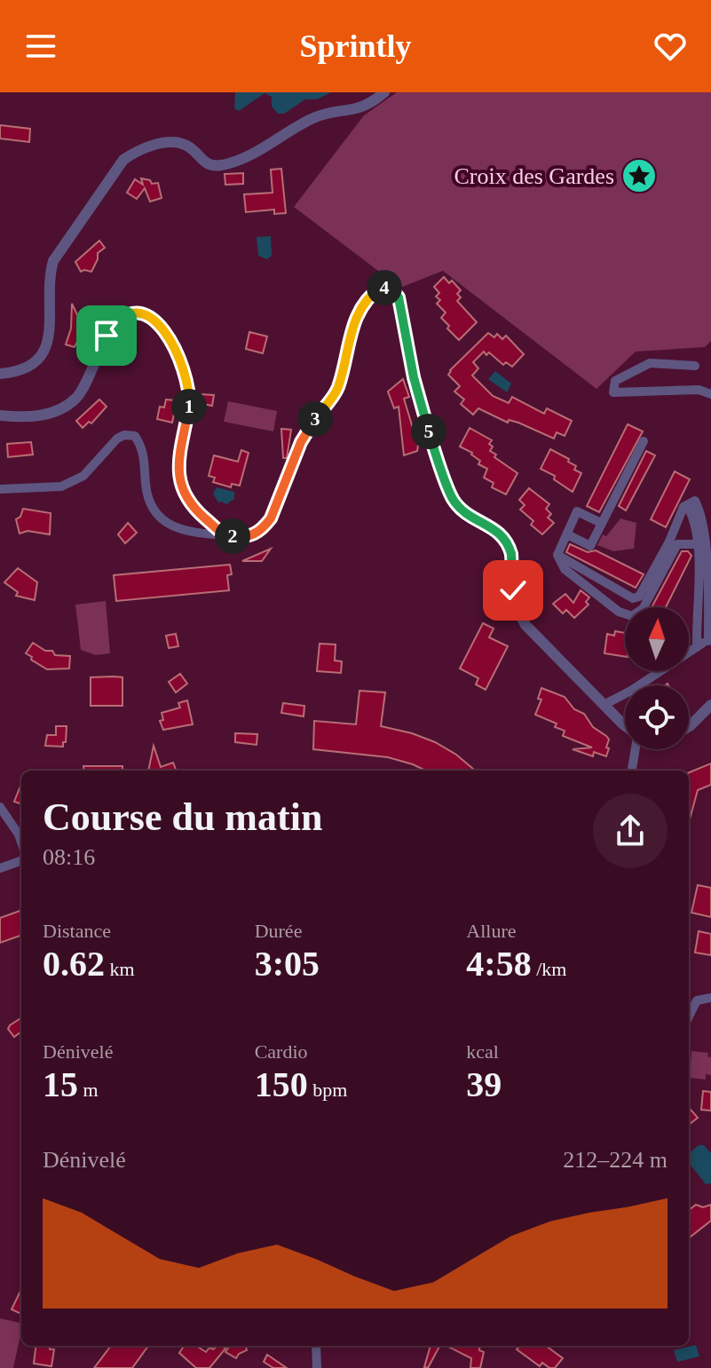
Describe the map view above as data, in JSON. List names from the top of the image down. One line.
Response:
{"places":{"place":["Croix des Gardes"]},"north":"top","page":{"header":"Sprintly","pins":["4","1","3","5","2"],"heading":["Course du matin","08:16"],"stats":[["Distance","0.62 km"],["Durée","3:05"],["Allure","4:58 /km"],["Dénivelé","15 m"],["Cardio","150 bpm"],["kcal","39"]],"chart":["Dénivelé","212–224 m"]}}
